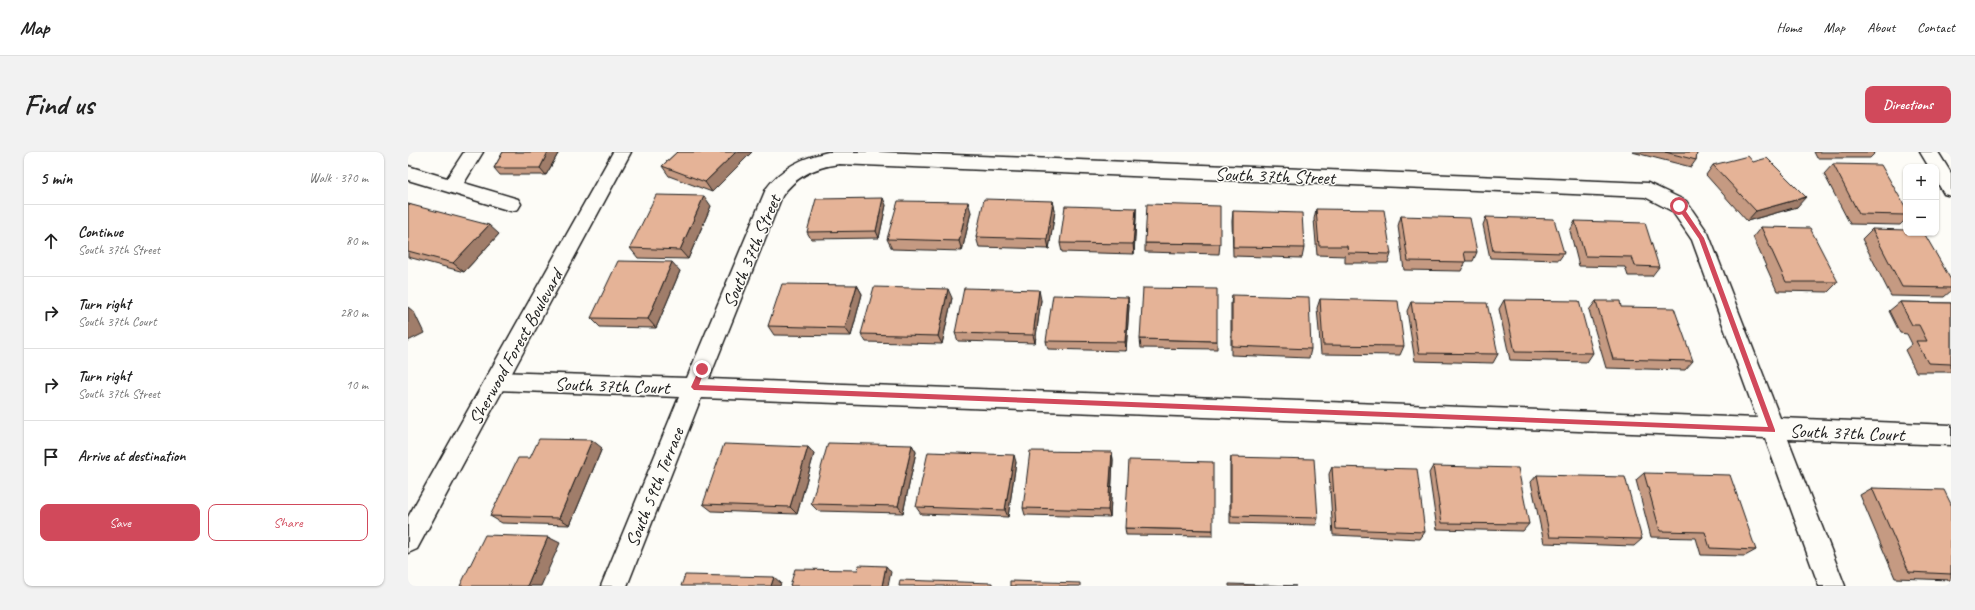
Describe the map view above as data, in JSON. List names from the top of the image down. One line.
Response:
{"streets":{"street":["South 37th Street","Sherwood Forest Boulevard","South 37th Court","South 59th Terrace"]},"crossings":[["South 37th Street","South 37th Court"],["South 37th Street","South 59th Terrace"],["Sherwood Forest Boulevard","South 37th Court"],["South 37th Court","South 59th Terrace"]],"page":{"header":"Map","nav":["Home","Map","About","Contact"],"buttons":["Directions",["Save","Share"]],"title":"Find us","heading":["5 min","Walk · 370 m"],"map_buttons":["+","−"],"list":[["Continue","South 37th Street","80 m"],["Turn right","South 37th Court","280 m"],["Turn right","South 37th Street","10 m"],"Arrive at destination"]}}
